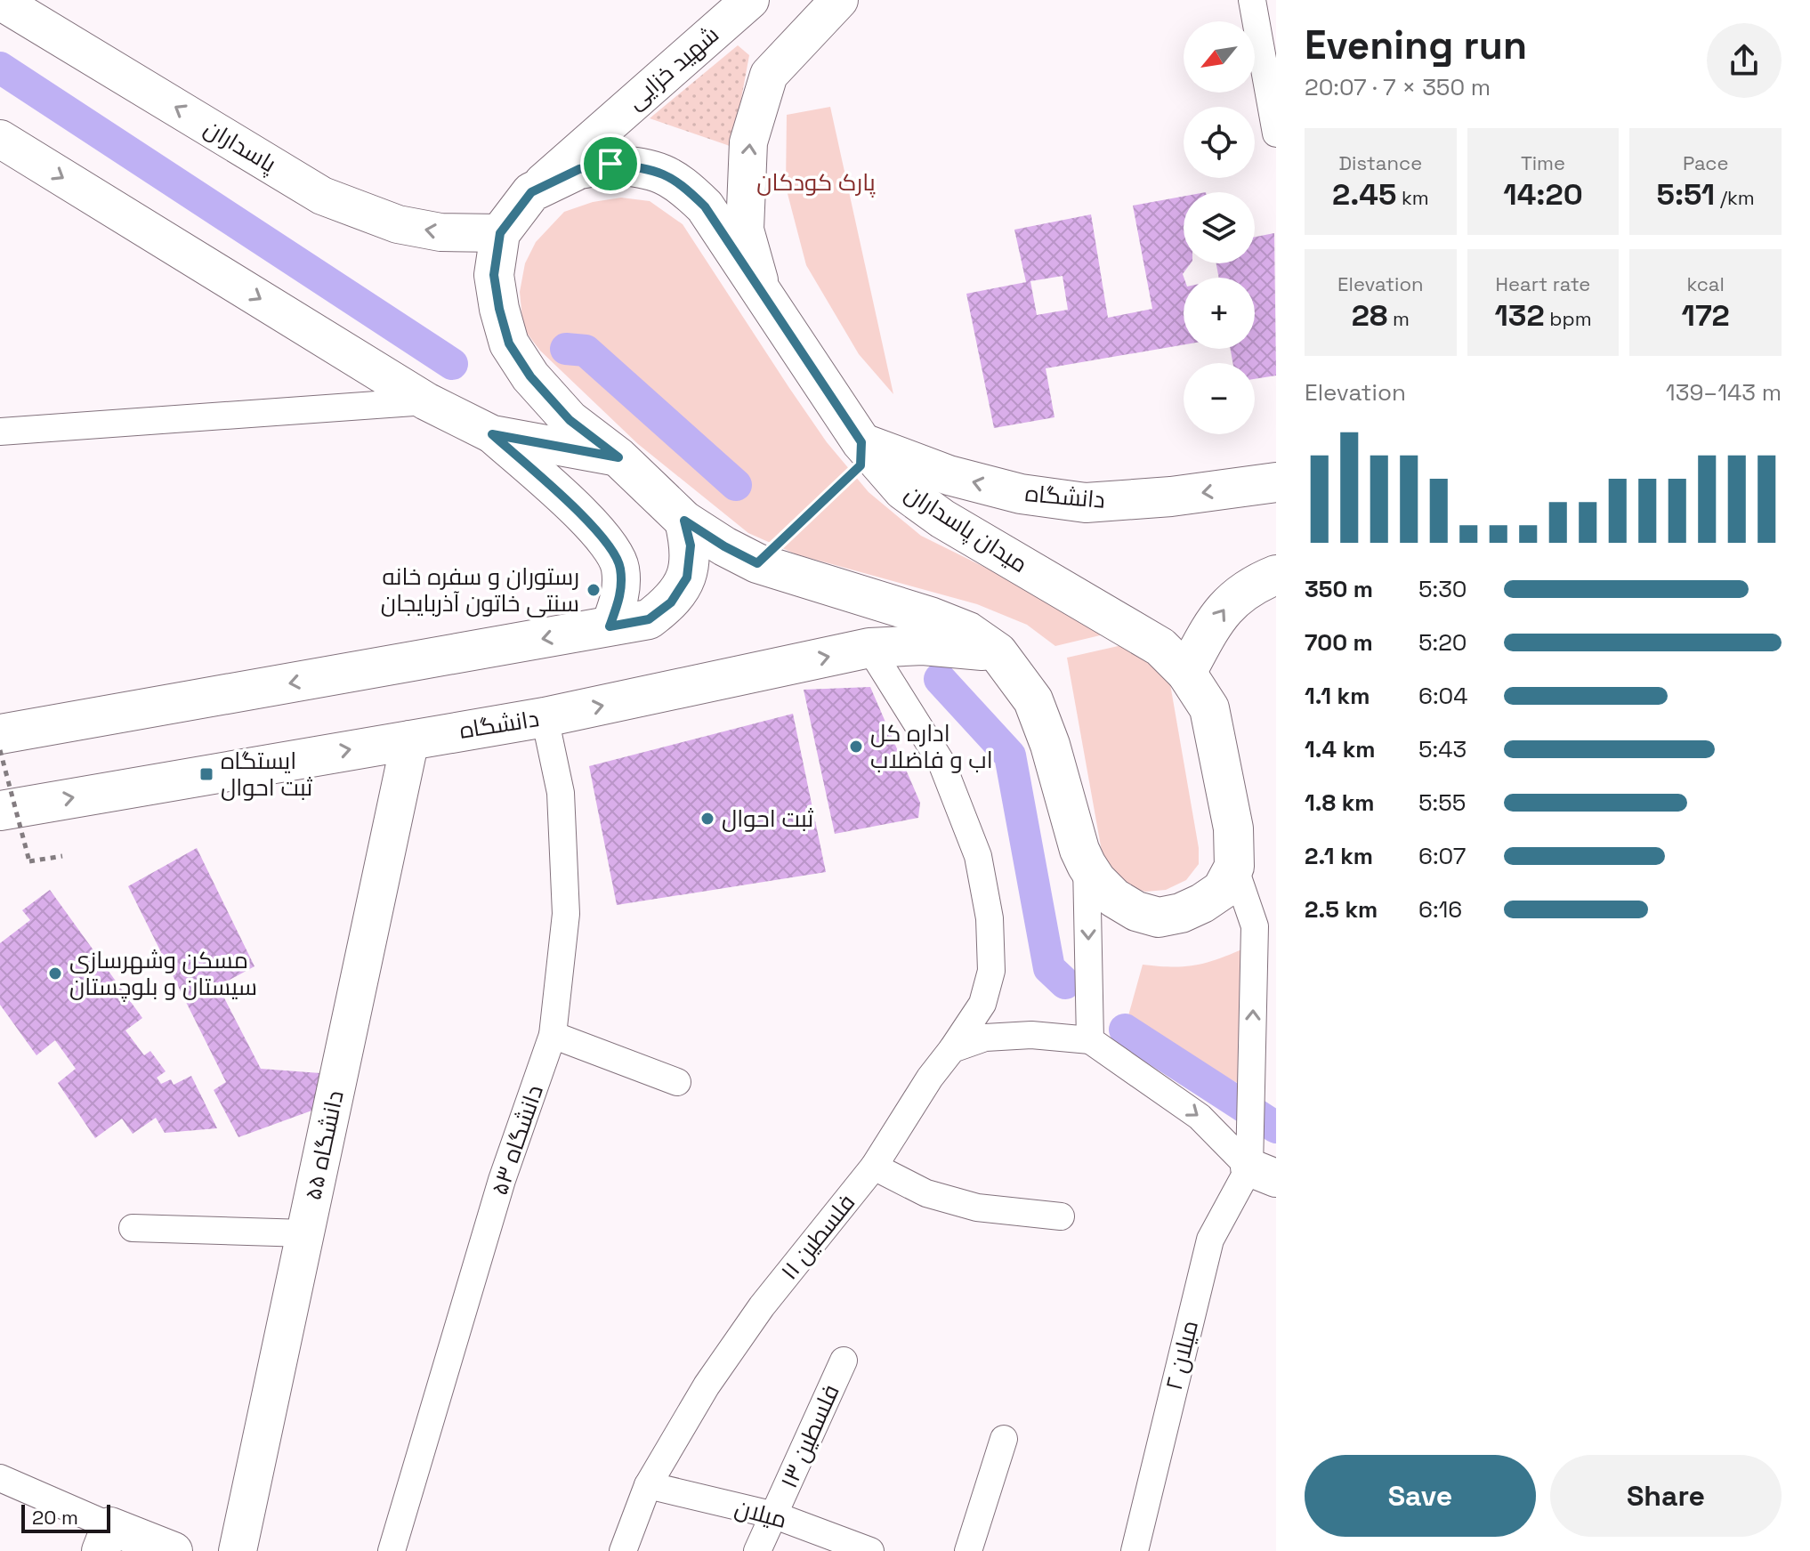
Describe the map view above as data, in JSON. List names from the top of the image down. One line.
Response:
{"streets":{"main road":["دانشگاه","میدان پاسداران"],"street":["شهید خزایی","پاسداران","دانشگاه ۵۳","دانشگاه ۵۵","فلسطین ۱۱","میلان ۲","فلسطین ۱۳","میلان"]},"crossings":[["شهید خزایی","میدان پاسداران"],["پاسداران","میدان پاسداران"],["دانشگاه","میدان پاسداران"],["دانشگاه","دانشگاه ۵۳"],["دانشگاه","دانشگاه ۵۵"],["دانشگاه","فلسطین ۱۱"],["فلسطین ۱۱","میلان"],["فلسطین ۱۳","میلان"]],"parks":["پارک کودکان"],"places":{"other":["رستوران و سفره خانه سنتی خاتون آذربایجان","اداره کل اب و فاضلاب","ثبت احوال","مسکن وشهرسازی سیستان و بلوچستان"],"transit":["ایستگاه ثبت احوال"]},"scale_bar":"20 m","north":"bottom left","page":{"heading":["Evening run","20:07 · 7 × 350 m"],"map_buttons":["+","−"],"stats":[["Distance","2.45 km"],["Time","14:20"],["Pace","5:51 /km"],["Elevation","28 m"],["Heart rate","132 bpm"],["kcal","172"]],"chart":["Elevation","139–143 m"],"list":[{"name":"350 m","note":"5:30"},{"name":"700 m","note":"5:20"},{"name":"1.1 km","note":"6:04"},{"name":"1.4 km","note":"5:43"},{"name":"1.8 km","note":"5:55"},{"name":"2.1 km","note":"6:07"},{"name":"2.5 km","note":"6:16"}],"buttons":["Save","Share"],"scale":"20 m"}}
